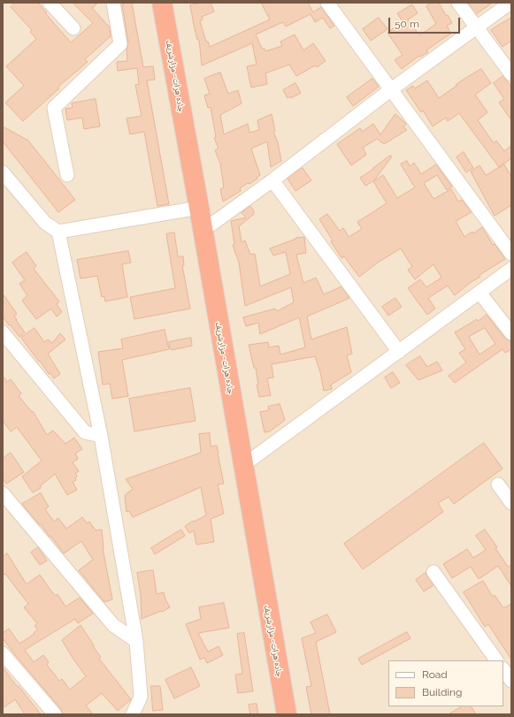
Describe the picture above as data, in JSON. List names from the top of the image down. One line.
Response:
{"streets":{"highway":["جاده هرات- مزارشریف"]},"legend":["Road","Building"],"scale_bar":"50 m"}
